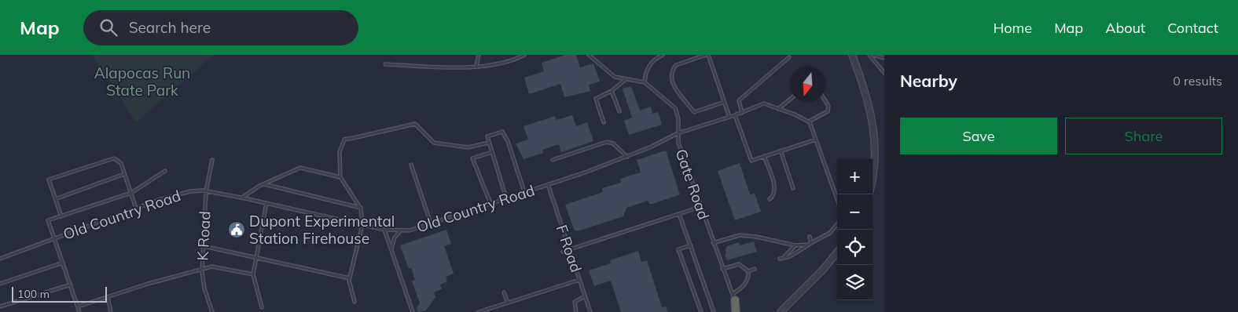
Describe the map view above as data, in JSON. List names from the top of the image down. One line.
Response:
{"streets":{"lane":["Gate Road","Old Country Road","K Road","F Road"]},"crossings":[["Gate Road","Old Country Road"],["Old Country Road","K Road"],["Old Country Road","F Road"]],"parks":["Alapocas Run State Park"],"places":{"public building":["Dupont Experimental Station Firehouse"]},"scale_bar":"100 m","north":"bottom","page":{"header":"Map","search":"Search here","nav":["Home","Map","About","Contact"],"heading":["Nearby","0 results"],"buttons":["Save","Share"],"map_buttons":["+","−"],"scale":"100 m"}}
